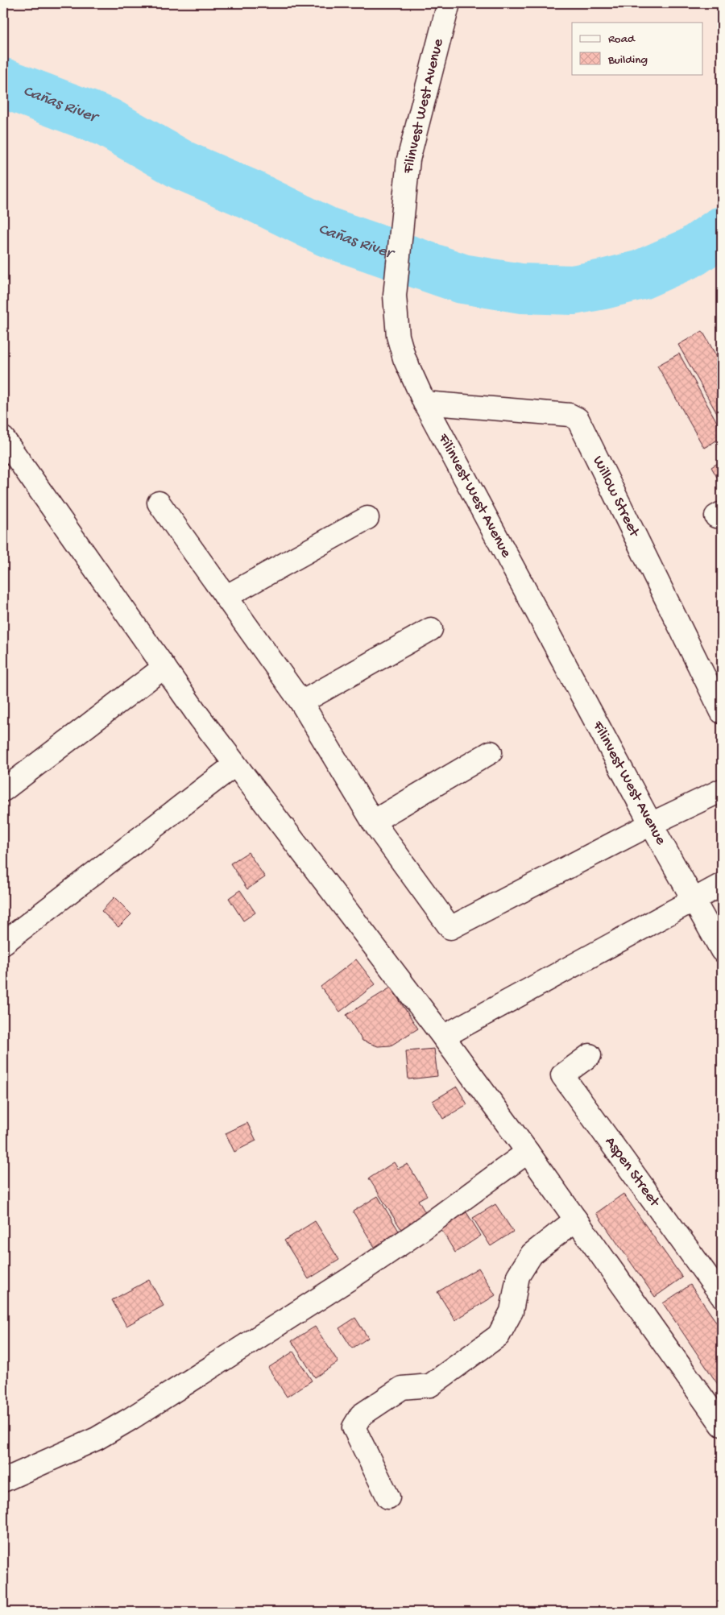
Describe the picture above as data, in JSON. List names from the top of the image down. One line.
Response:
{"streets":{"street":["Filinvest West Avenue","Willow Street","Aspen Street"]},"crossings":[["Filinvest West Avenue","Willow Street"]],"water":["Cañas River"],"legend":["Road","Building"]}
